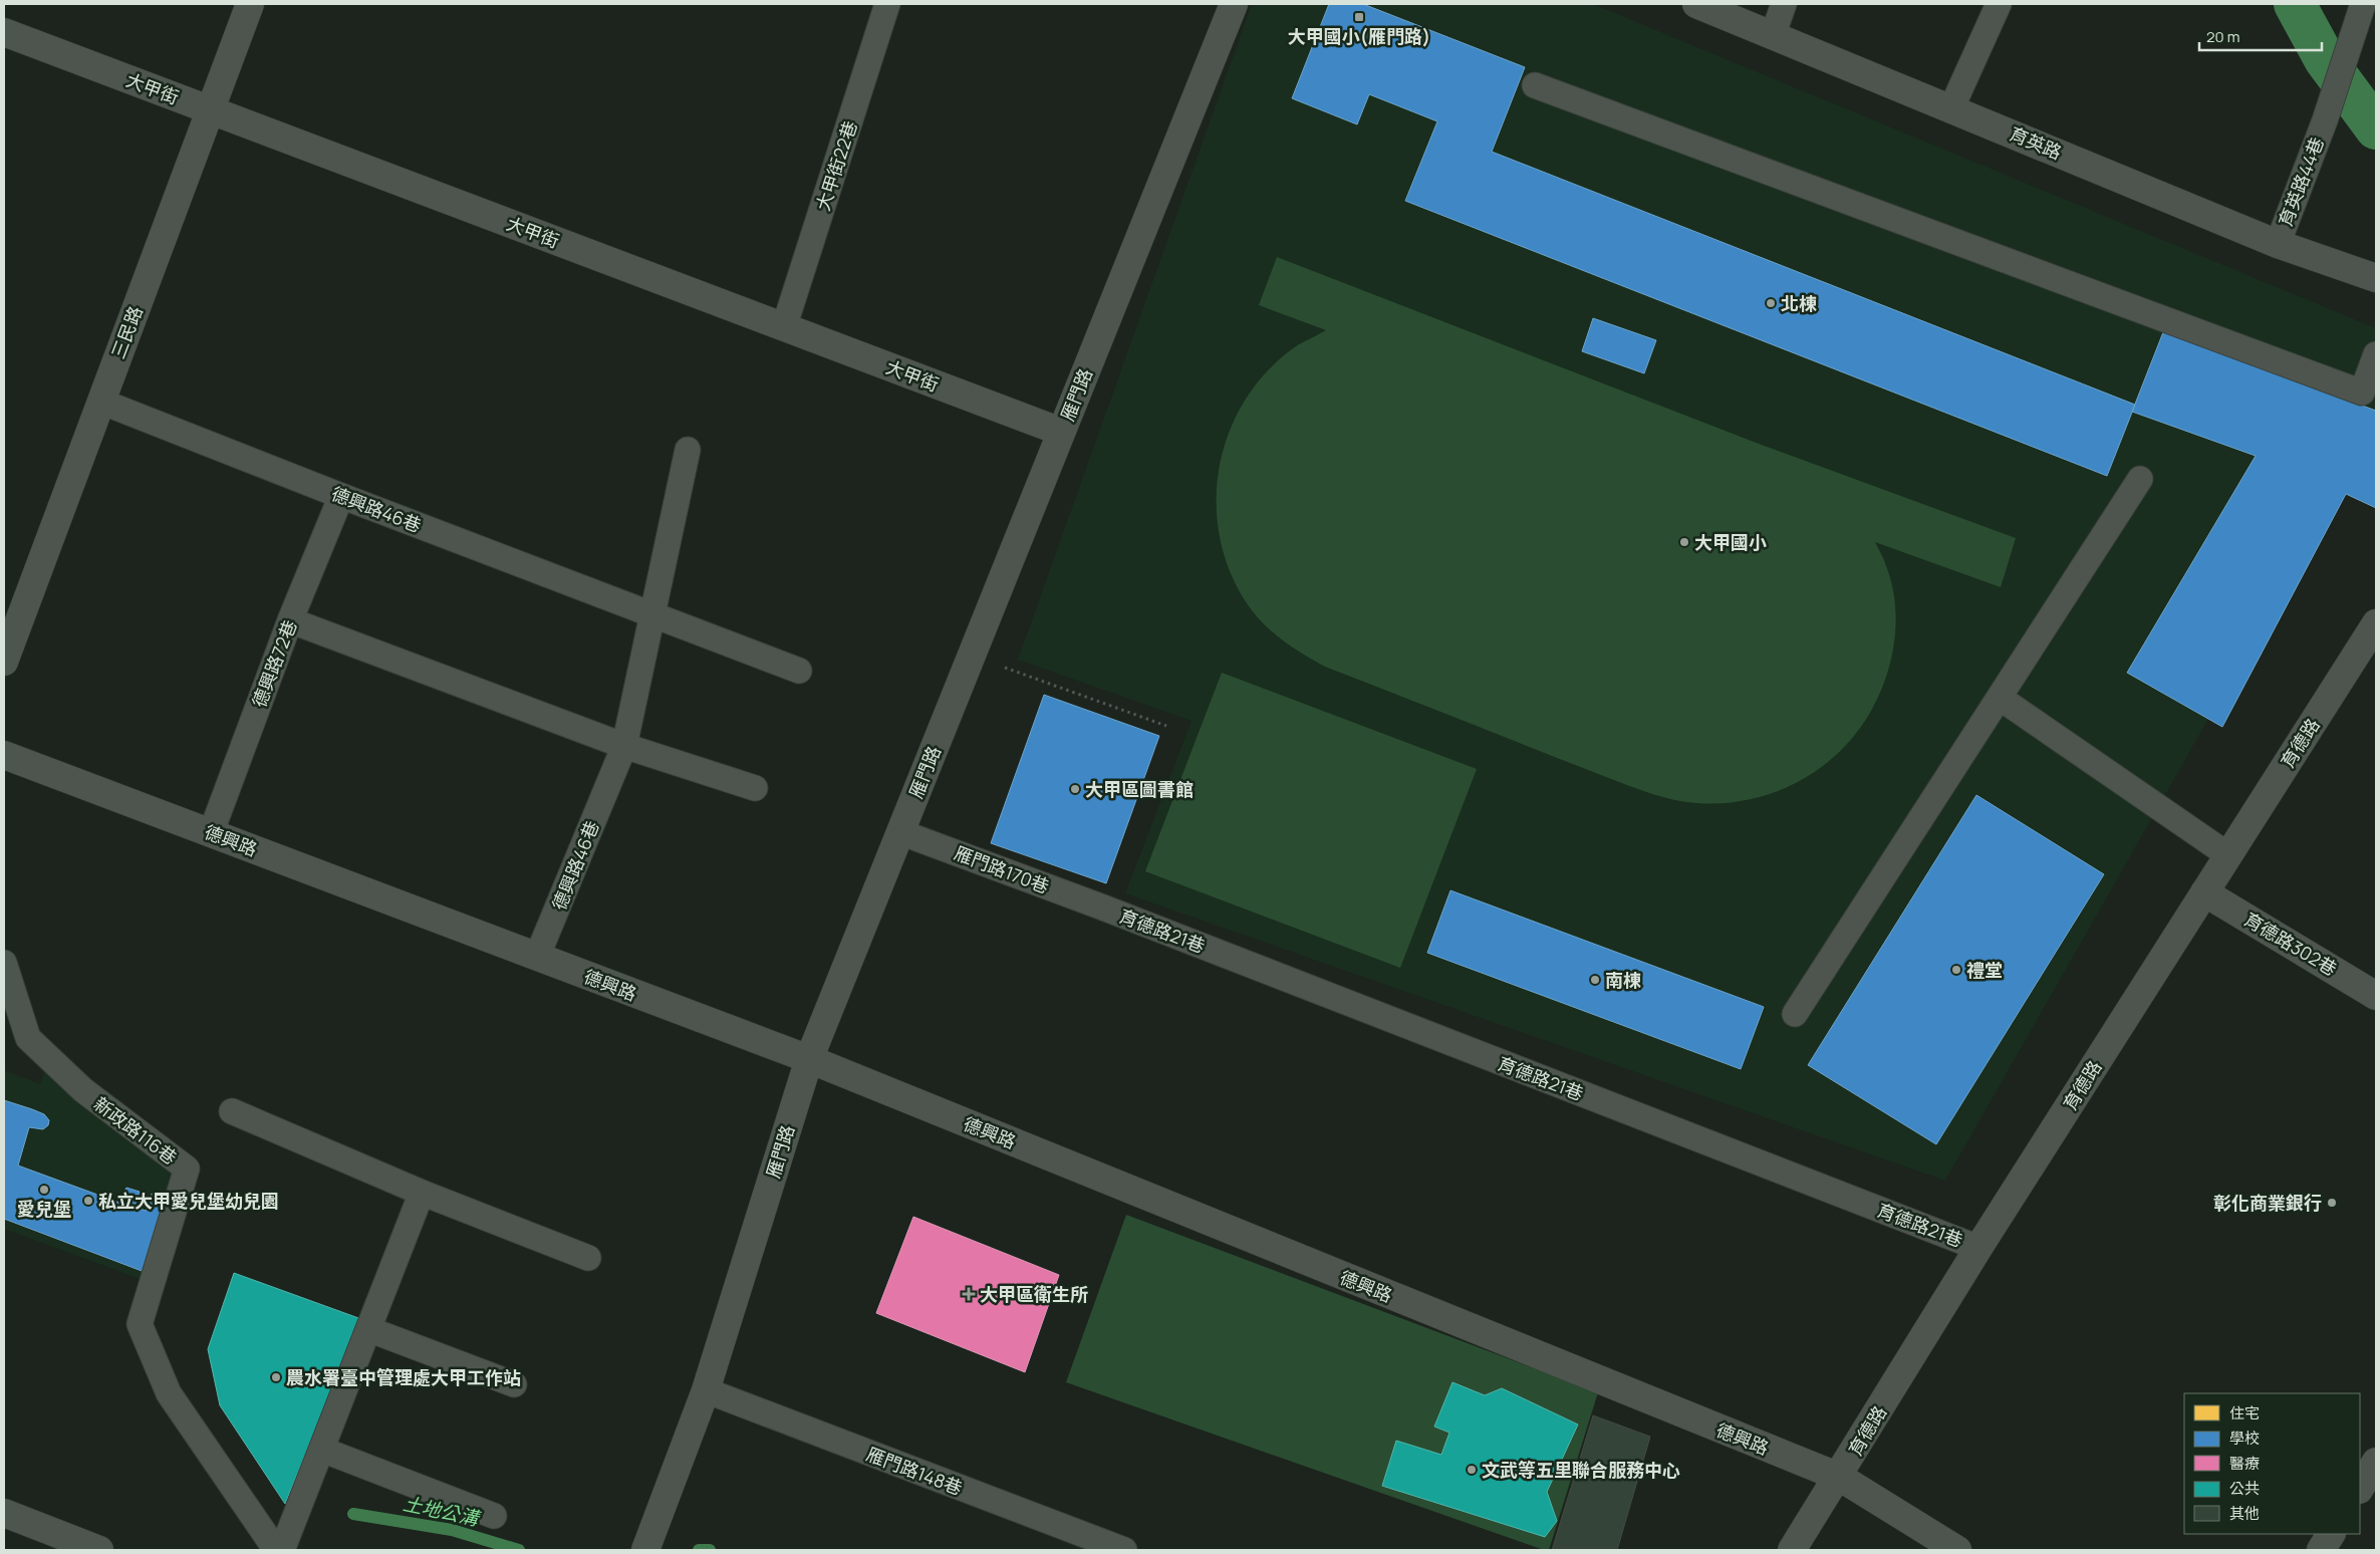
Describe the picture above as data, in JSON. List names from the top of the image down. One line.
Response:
{"streets":{"street":["大甲街","育英路","三民路","雁門路","育德路","德興路","育德路302巷"],"lane":["大甲街22巷","育英路44巷","德興路46巷","德興路72巷","雁門路170巷","育德路21巷","新政路116巷","雁門路148巷"]},"crossings":[["大甲街","大甲街22巷"],["大甲街","三民路"],["大甲街","雁門路"],["育英路","育英路44巷"],["三民路","德興路46巷"],["雁門路","德興路"],["雁門路","雁門路170巷"],["雁門路","雁門路148巷"],["德興路46巷","德興路72巷"],["德興路46巷","德興路"],["德興路72巷","德興路"],["育德路","德興路"],["育德路","育德路21巷"],["育德路","育德路302巷"],["雁門路170巷","育德路21巷"]],"water":["土地公溝"],"places":{"transit":["大甲國小(雁門路)"],"other":["北棟","大甲國小","大甲區圖書館","禮堂","南棟","愛兒堡","私立大甲愛兒堡幼兒園","彰化商業銀行","農水署臺中管理處大甲工作站","文武等五里聯合服務中心"],"health":["大甲區衛生所"]},"legend":["住宅","學校","醫療","公共","其他"],"scale_bar":"20 m"}
